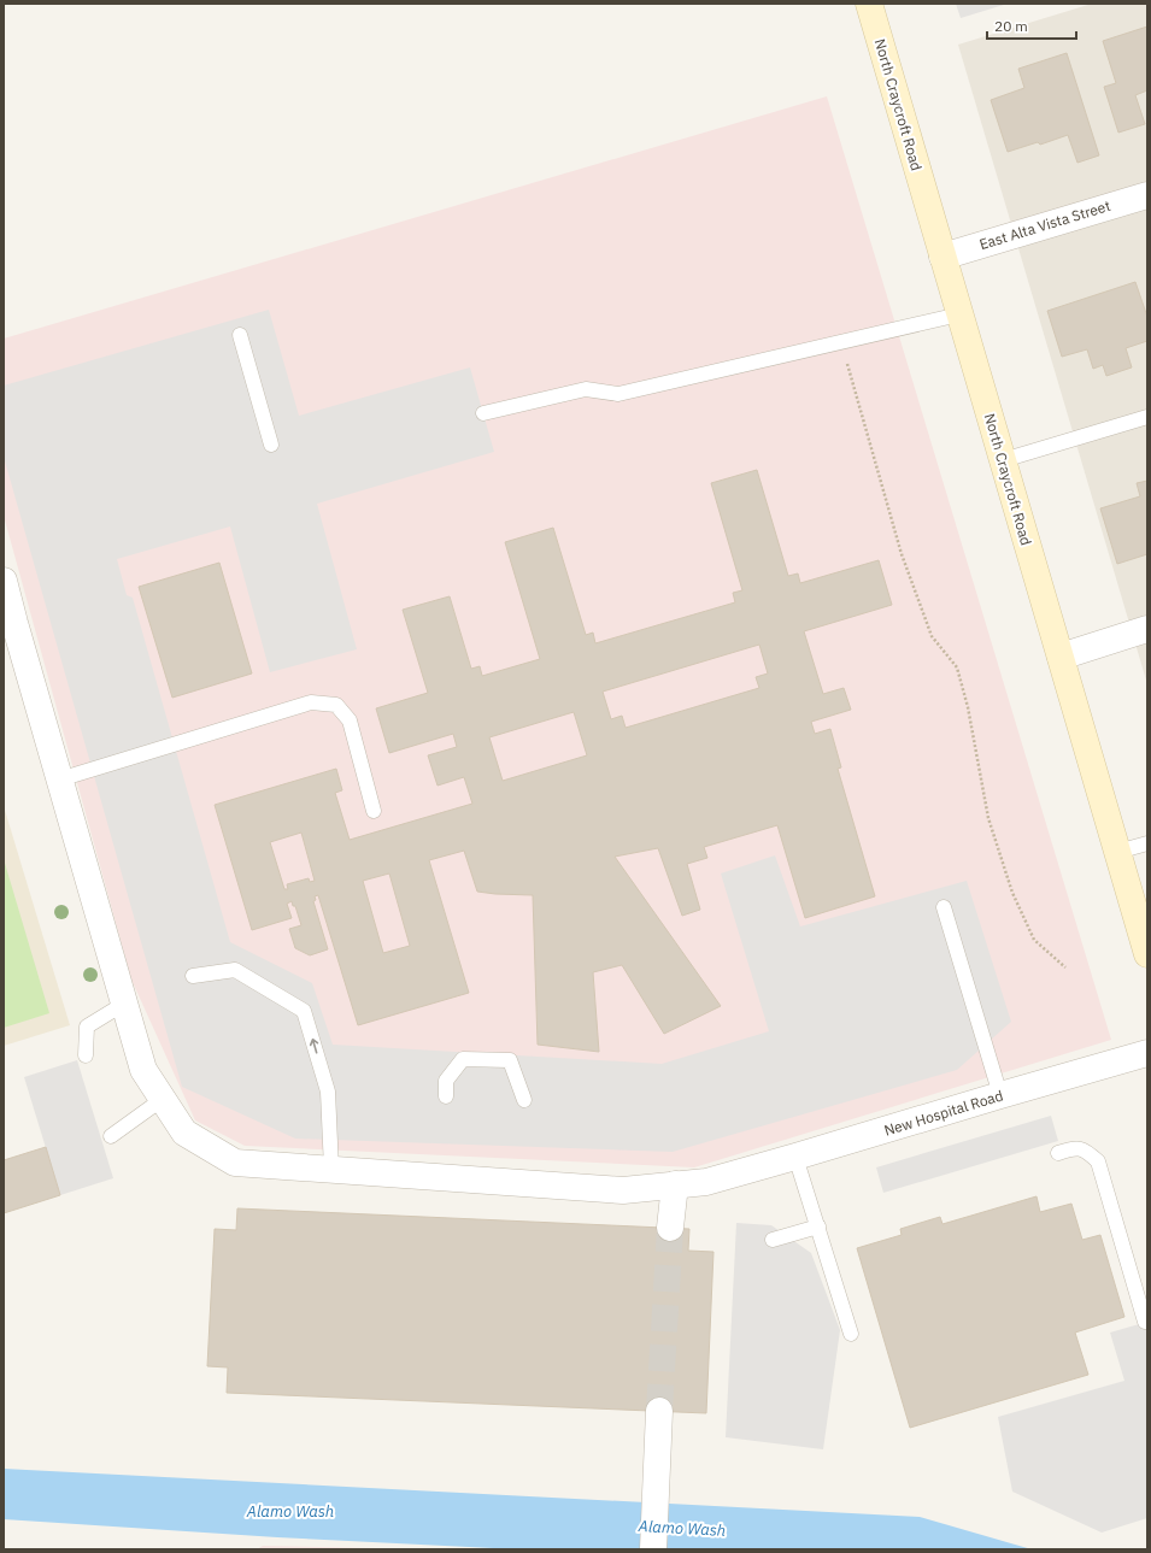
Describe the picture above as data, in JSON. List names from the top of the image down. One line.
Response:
{"streets":{"main road":["North Craycroft Road"],"street":["East Alta Vista Street","New Hospital Road"]},"crossings":[["North Craycroft Road","East Alta Vista Street"]],"water":["Alamo Wash"],"scale_bar":"20 m"}
